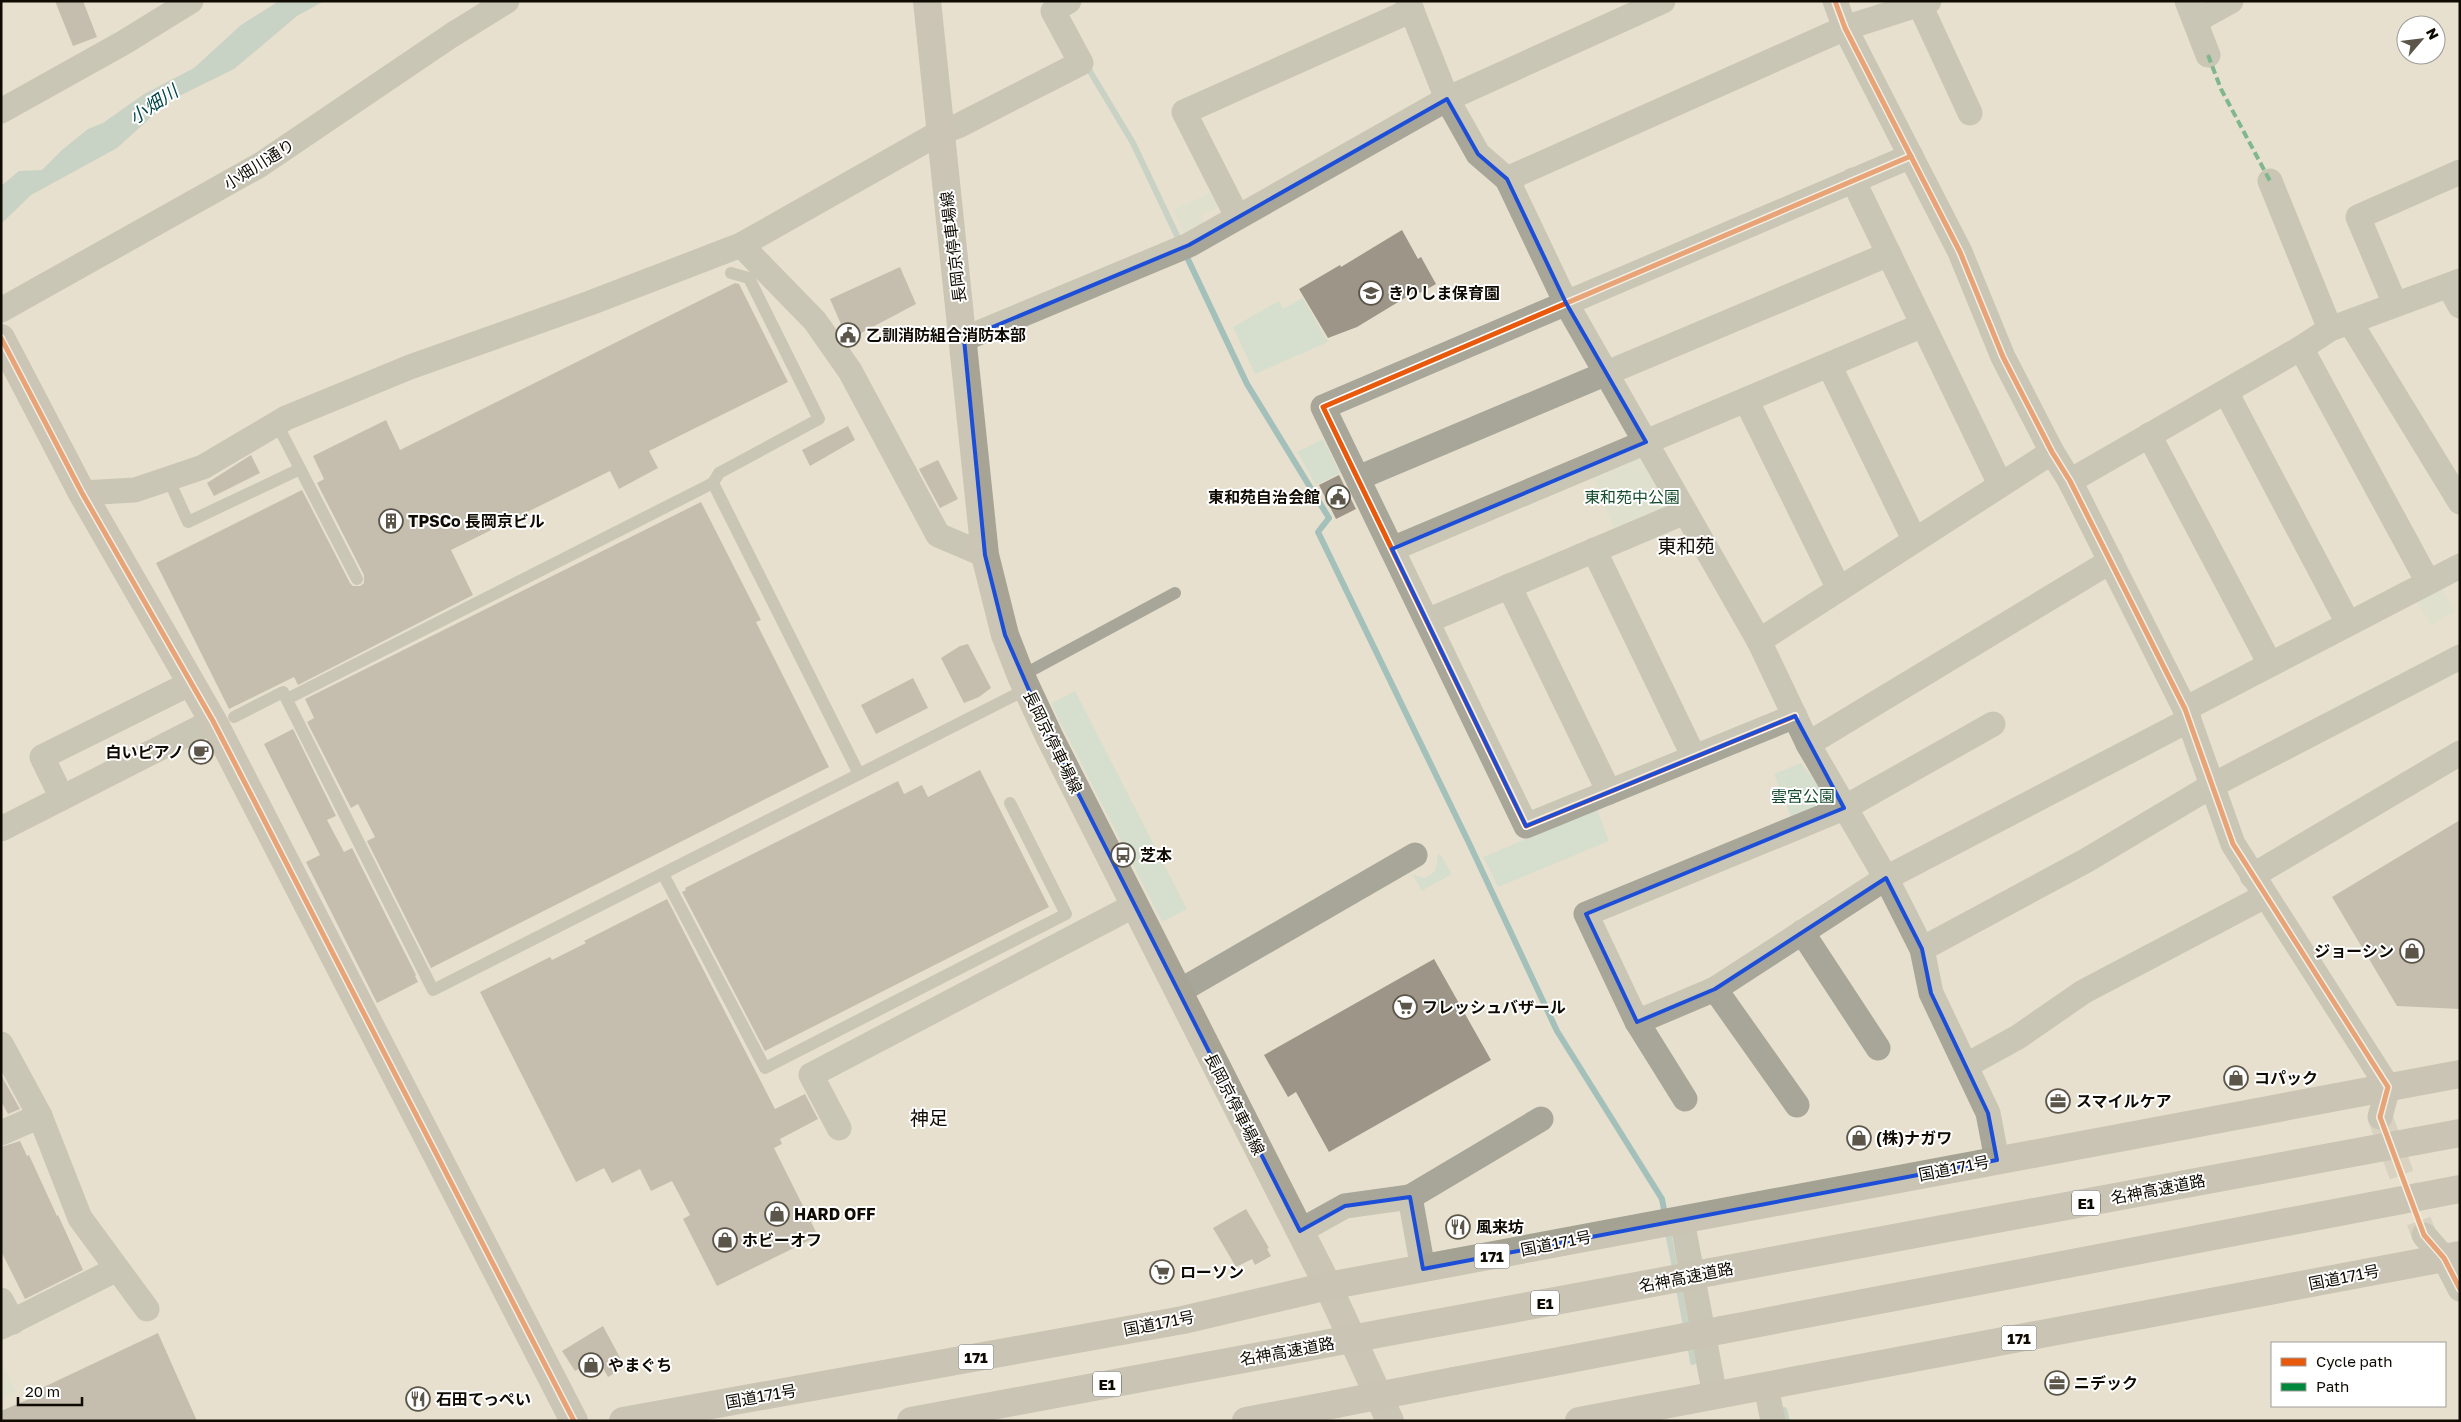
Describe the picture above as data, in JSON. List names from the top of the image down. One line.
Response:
{"streets":{"highway":["国道171号","名神高速道路","E1","171"],"main road":["長岡京停車場線"],"street":["小畑川通り"]},"crossings":[["長岡京停車場線","国道171号"]],"districts":["東和苑","神足"],"water":["小畑川"],"parks":["東和苑中公園","雲宮公園"],"places":{"school or university":["きりしま保育園"],"public building":["乙訓消防組合消防本部","東和苑自治会館"],"building":["TPSCo 長岡京ビル"],"cafe":["白いピアノ"],"bus stop":["芝本"],"shop":["ジョーシン","コパック","(株)ナガワ","HARD OFF","ホビーオフ","やまぐち"],"supermarket":["フレッシュバザール","ローソン"],"office":["スマイルケア","ニデック"],"restaurant":["風来坊","石田てっぺい"]},"legend":["Cycle path","Path"],"scale_bar":"20 m","north":"top right"}
